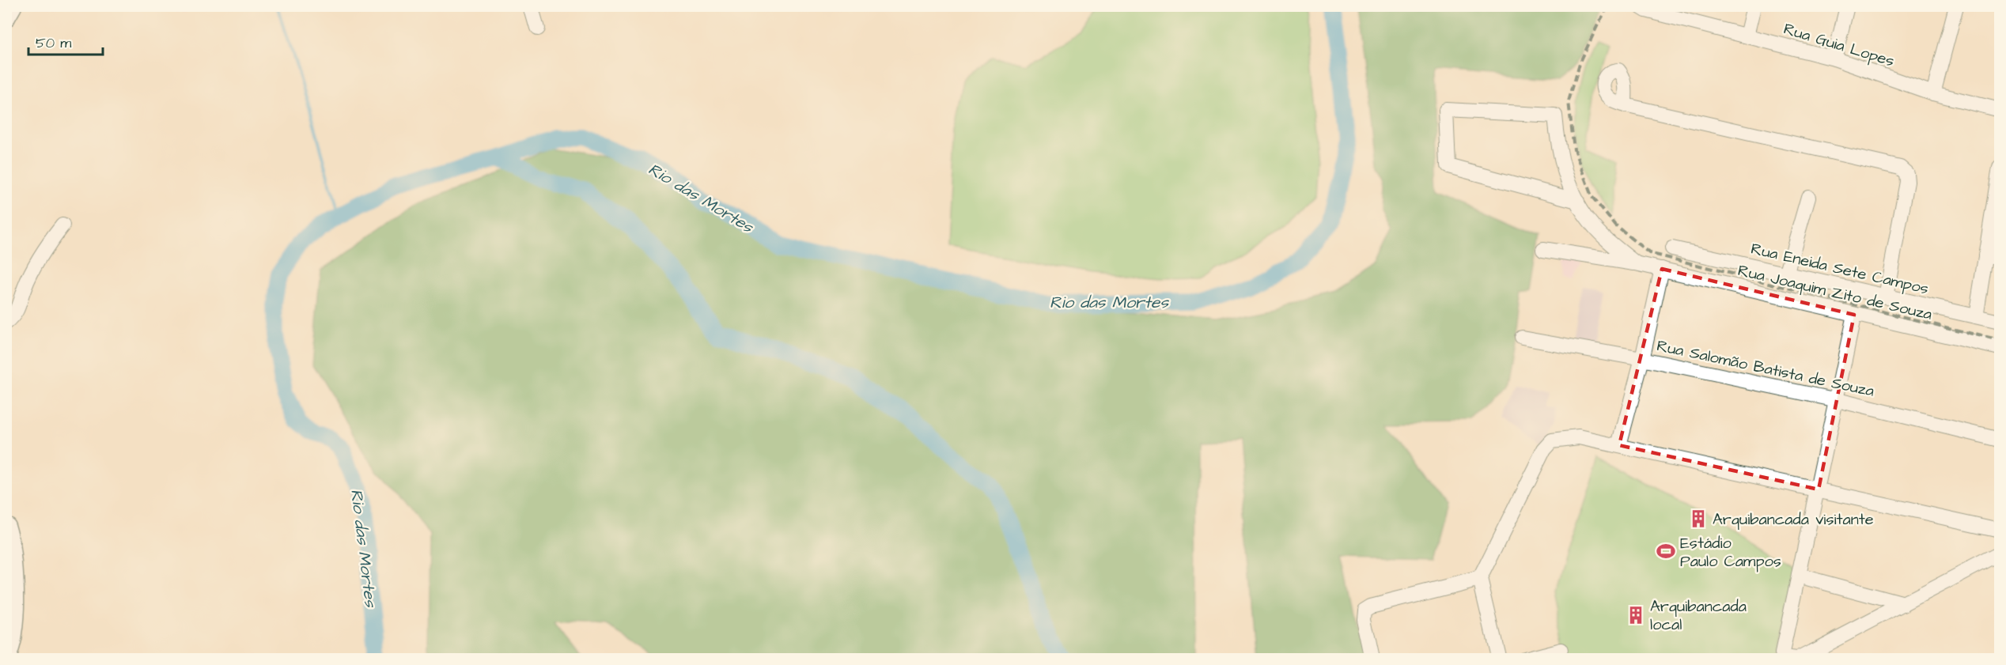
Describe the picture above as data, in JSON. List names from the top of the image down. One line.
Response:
{"streets":{"street":["Rua Guia Lopes","Rua Eneida Sete Campos","Rua Joaquim Zito de Souza","Rua Salomão Batista de Souza"]},"water":["Rio das Mortes"],"places":{"building":["Arquibancada visitante","Arquibancada local"],"sports":["Estádio Paulo Campos"]},"scale_bar":"50 m"}
